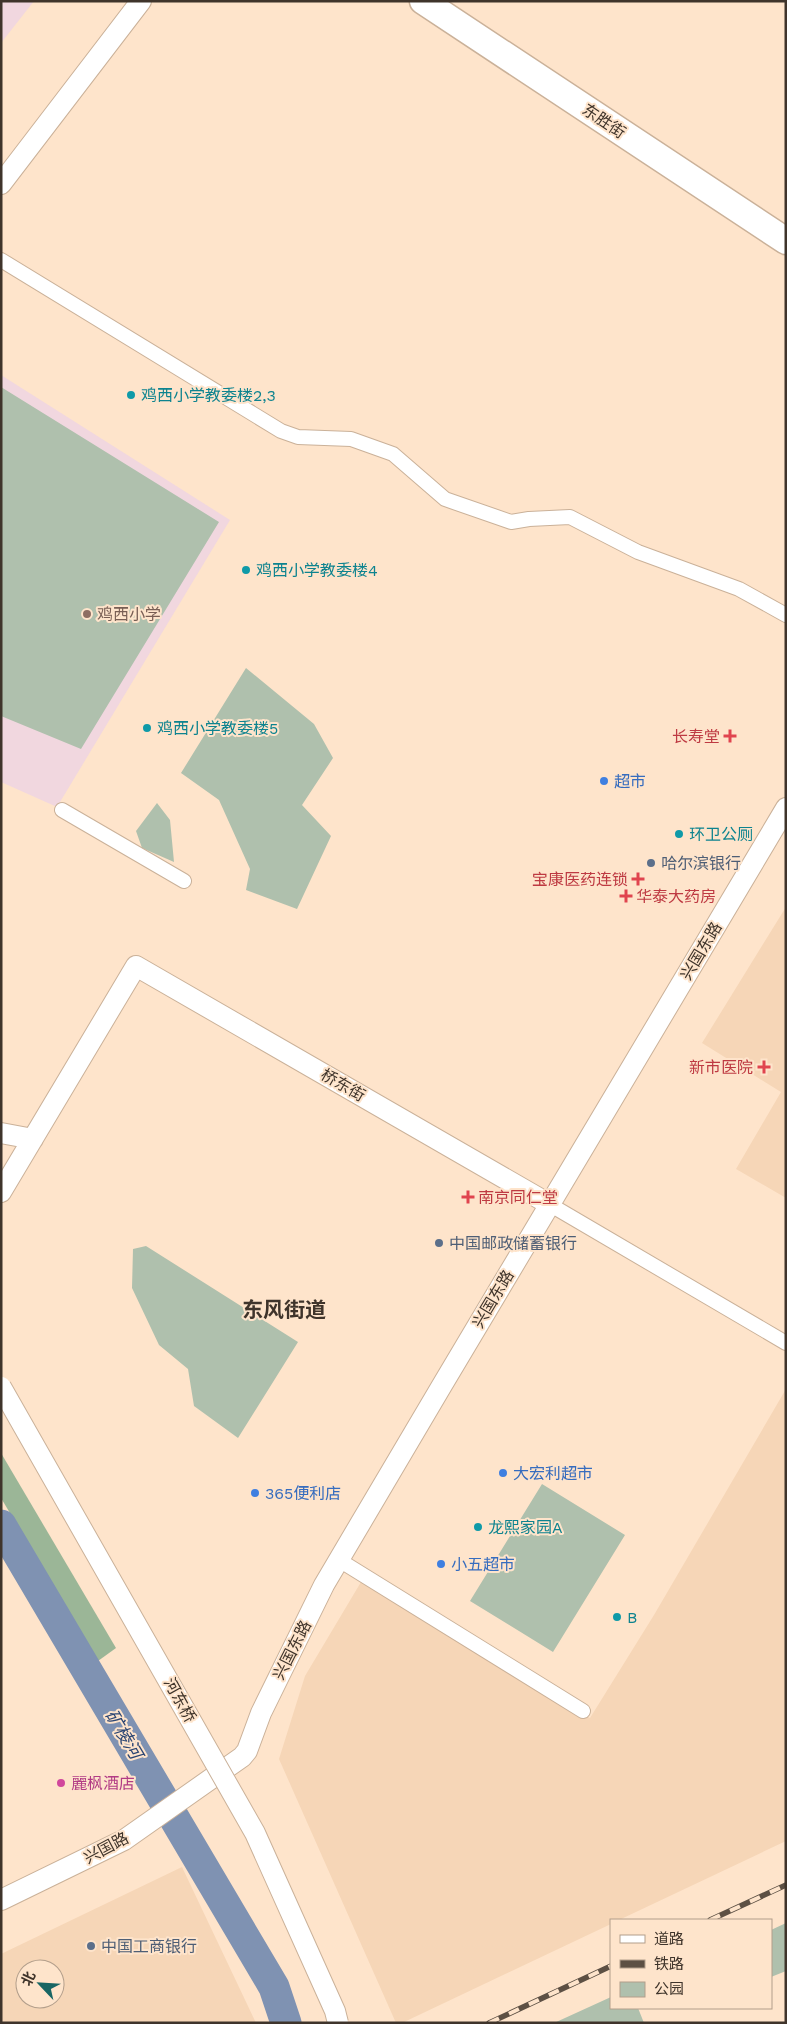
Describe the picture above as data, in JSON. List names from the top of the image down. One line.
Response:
{"streets":{"highway":["东胜街"],"main road":["兴国东路","桥东街","河东桥","兴国路"]},"crossings":[["兴国东路","桥东街"],["兴国东路","兴国路"]],"districts":["东风街道"],"water":["矿棱河"],"places":{"other":["鸡西小学教委楼2,3","鸡西小学教委楼4","鸡西小学","鸡西小学教委楼5","超市","环卫公厕","哈尔滨银行","中国邮政储蓄银行","大宏利超市","365便利店","龙熙家园A","小五超市","B","麗枫酒店","中国工商银行"],"health":["长寿堂","宝康医药连锁","华泰大药房","新市医院","南京同仁堂"]},"legend":["道路","铁路","公园"],"north":"top left"}
